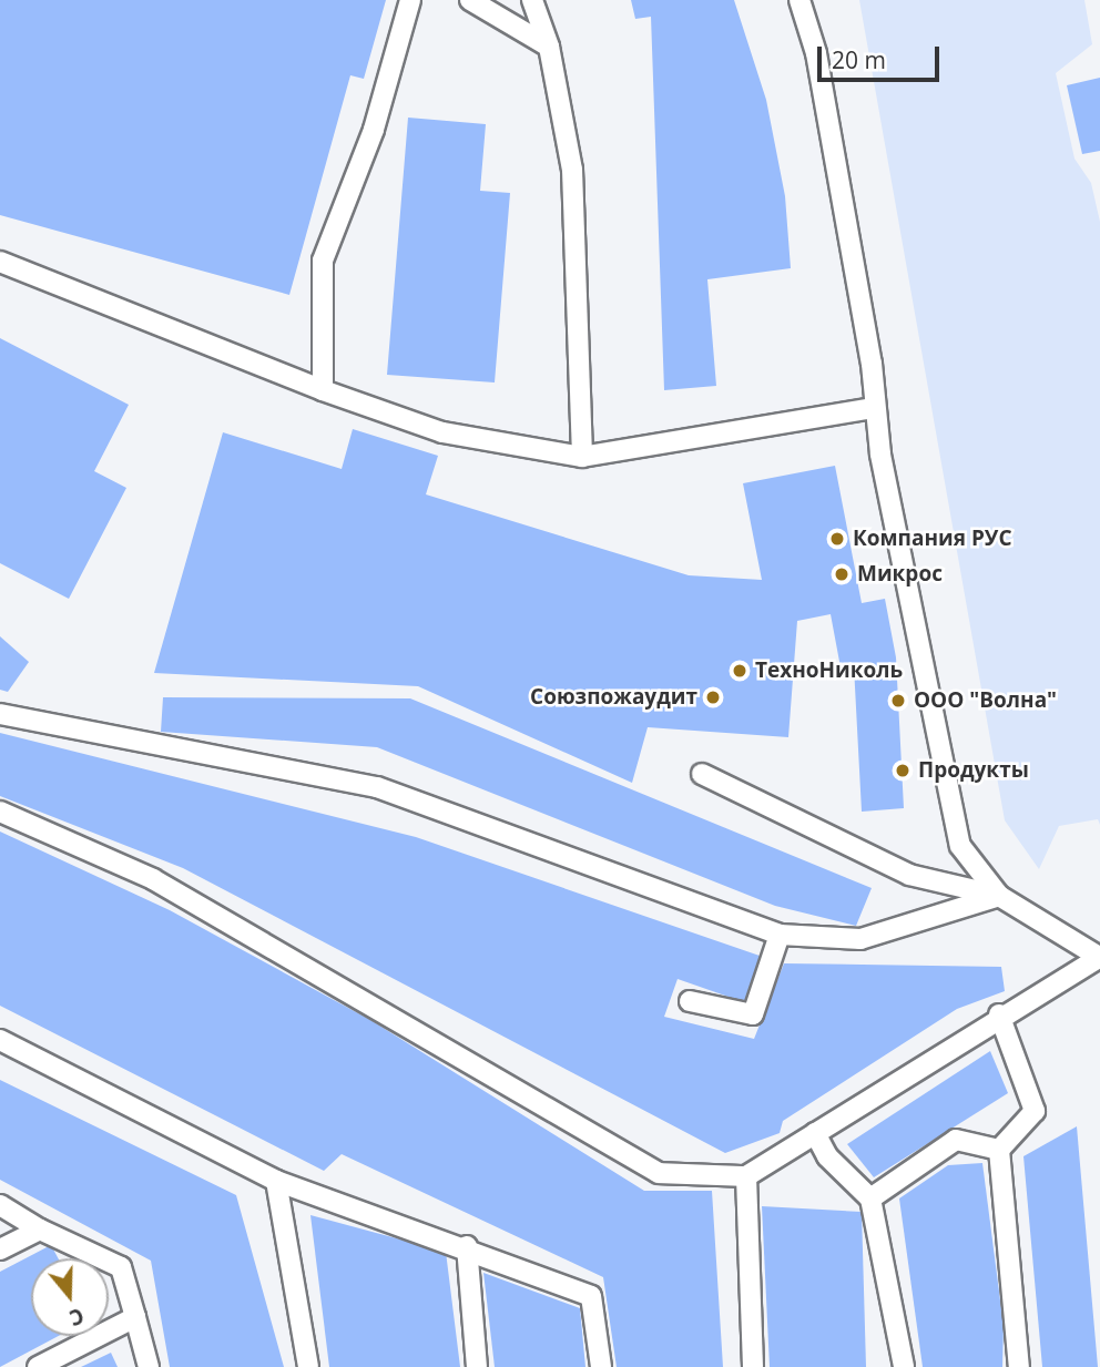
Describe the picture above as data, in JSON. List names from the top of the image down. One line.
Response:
{"places":["Компания РУС","Микрос","ТехноНиколь","Союзпожаудит","ООО \"Волна\"","Продукты"],"scale_bar":"20 m","north":"bottom"}
